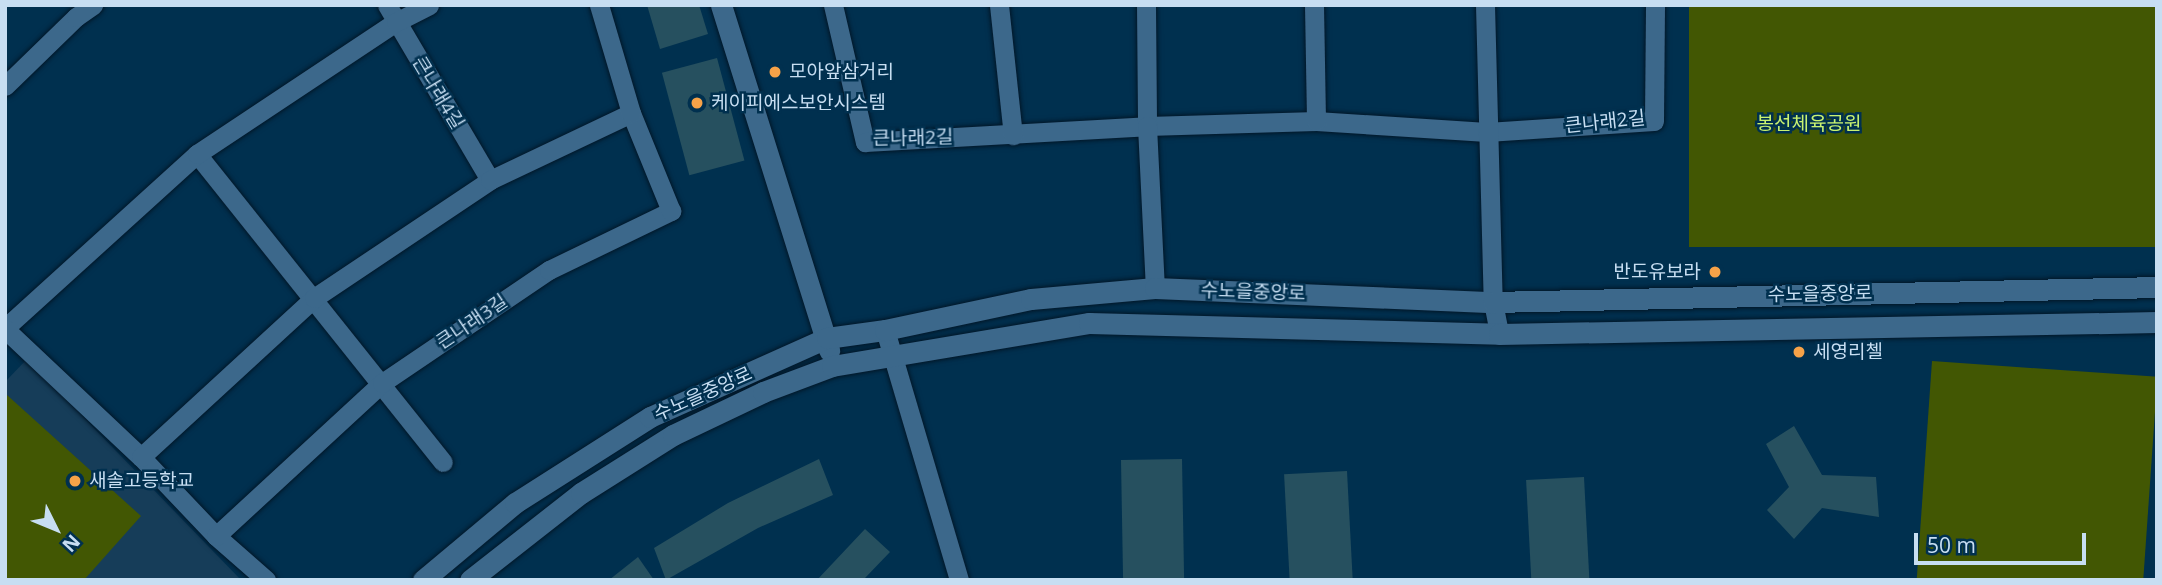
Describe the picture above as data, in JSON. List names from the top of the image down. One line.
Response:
{"streets":{"main road":["수노을중앙로"],"street":["큰나래4길","큰나래2길","큰나래3길"]},"parks":["봉선체육공원"],"places":["모아앞삼거리","케이피에스보안시스템","반도유보라","세영리첼","새솔고등학교"],"scale_bar":"50 m","north":"bottom right"}
